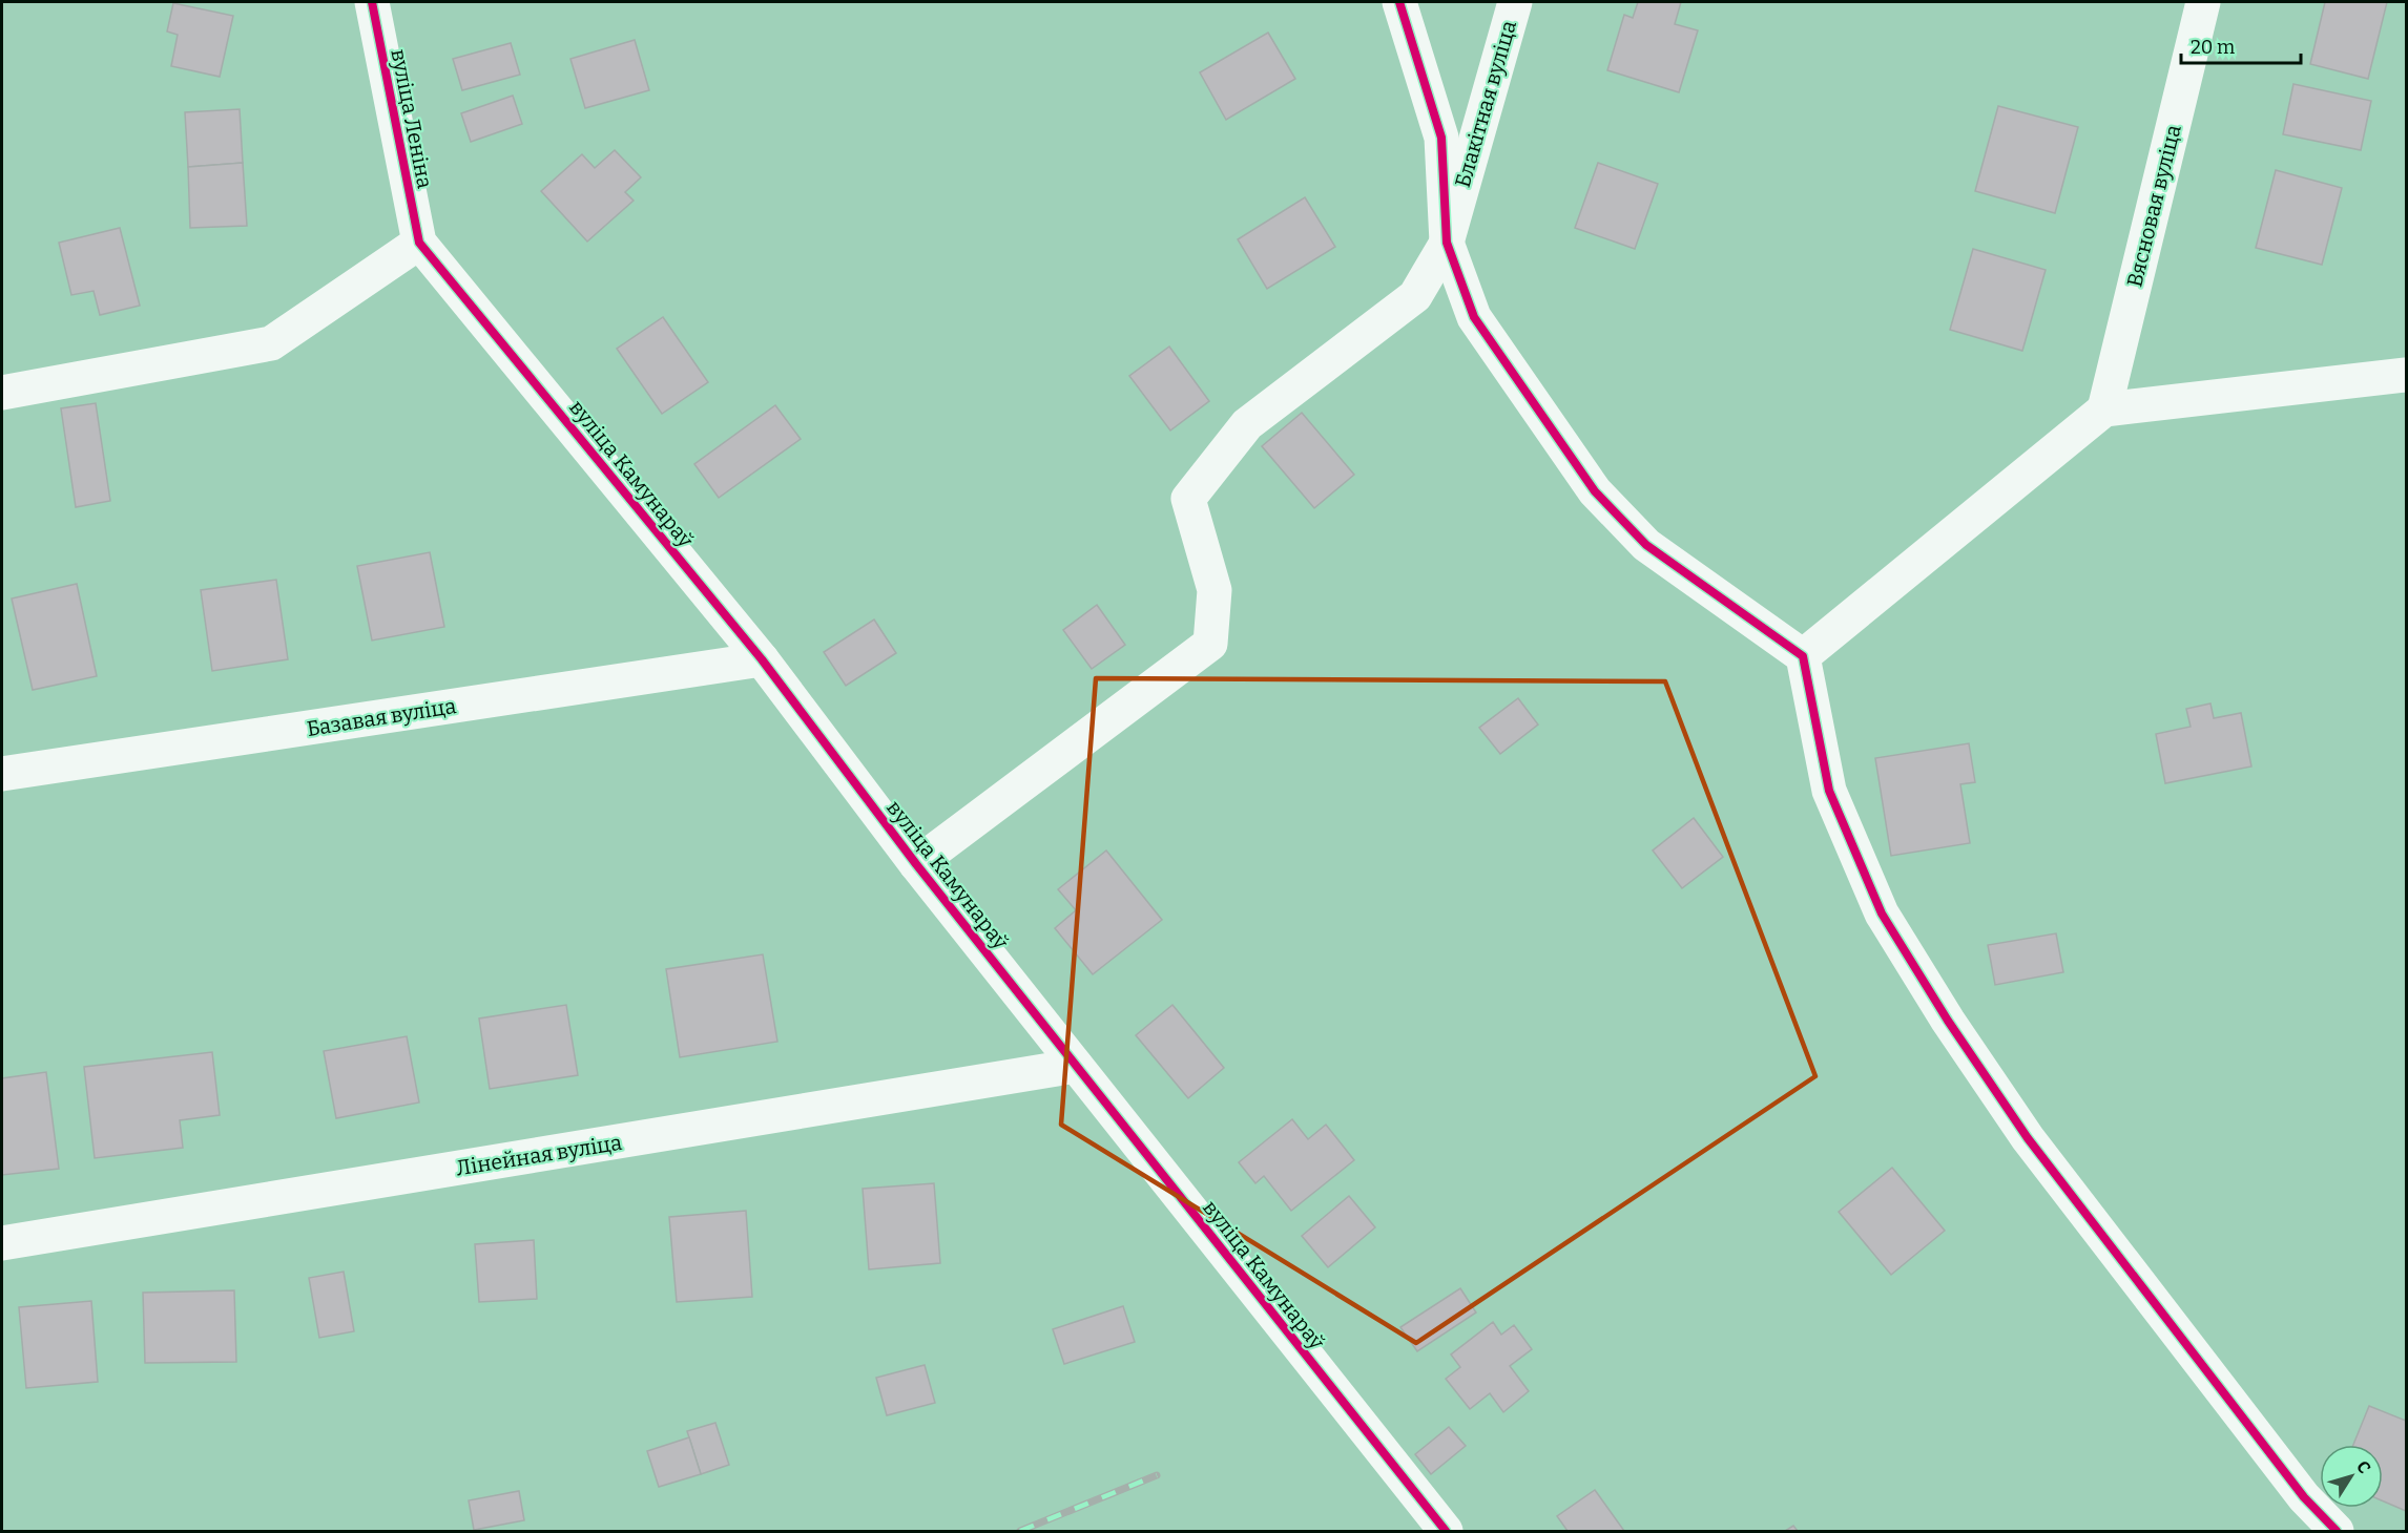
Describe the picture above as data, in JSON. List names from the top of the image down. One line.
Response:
{"streets":{"street":["Блакітная вуліца","вуліца Леніна","Вясновая вуліца","вуліца Камунараў","Базавая вуліца","Лінейная вуліца"]},"crossings":[["Блакітная вуліца","вуліца Камунараў"],["вуліца Леніна","вуліца Камунараў"],["вуліца Камунараў","Базавая вуліца"],["вуліца Камунараў","Лінейная вуліца"]],"scale_bar":"20 m","north":"top right"}
